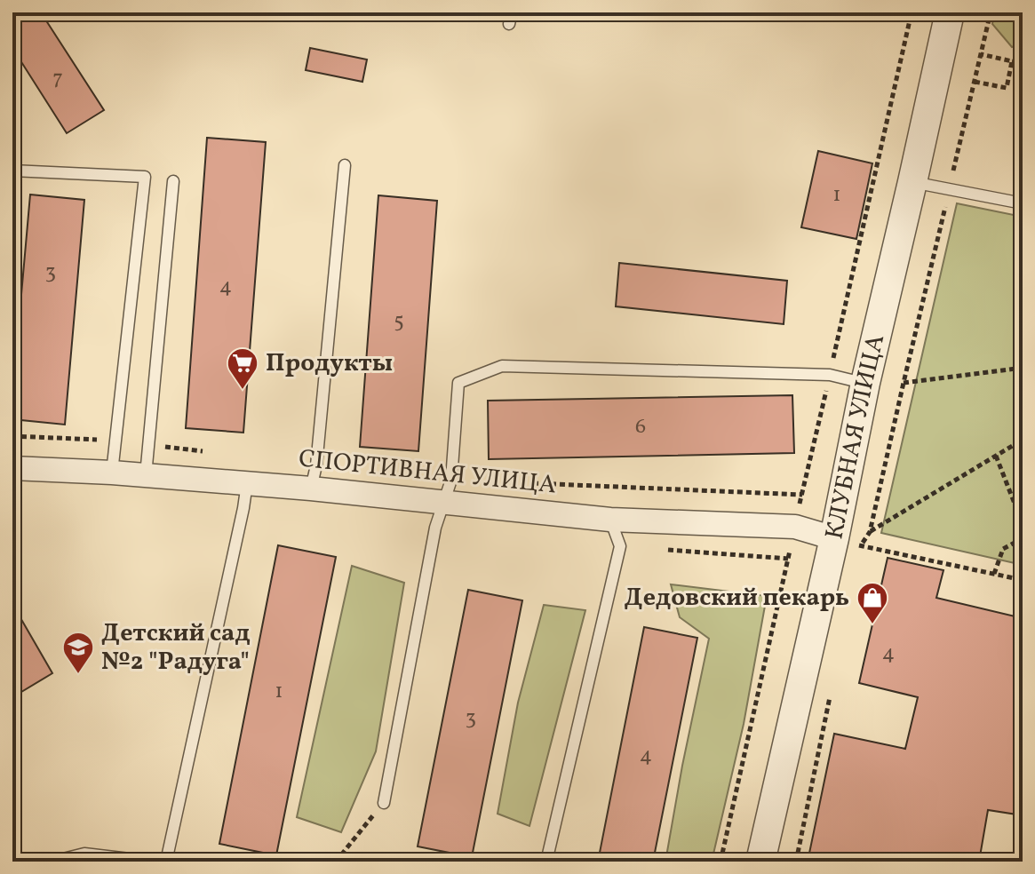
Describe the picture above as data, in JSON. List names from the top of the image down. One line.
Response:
{"streets":{"street":["КЛУБНАЯ УЛИЦА","СПОРТИВНАЯ УЛИЦА"]},"crossings":[["КЛУБНАЯ УЛИЦА","СПОРТИВНАЯ УЛИЦА"]],"places":{"supermarket":["Продукты"],"shop":["Дедовский пекарь"],"school or university":["Детский сад №2 \"Радуга\""]},"house_numbers":["7","1","3","4","5","6","4","1","3","4"]}
